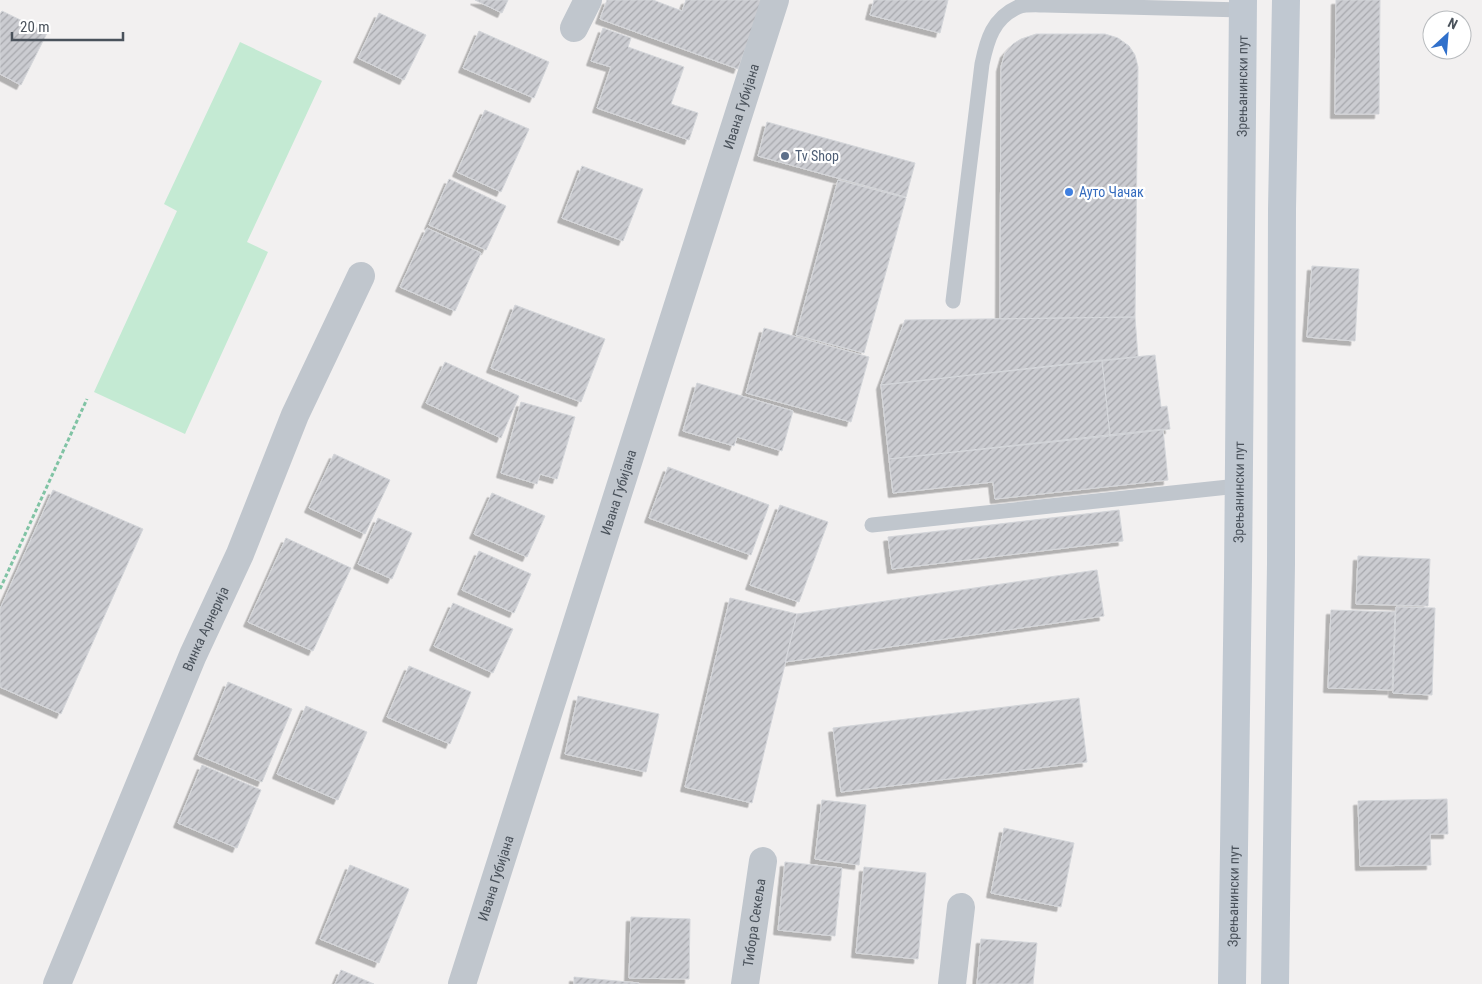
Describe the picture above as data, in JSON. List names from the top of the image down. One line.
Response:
{"streets":{"main road":["Зрењанински пут"],"street":["Ивана Губијана","Винка Арнерија","Тибора Секеља"]},"places":["Tv Shop","Ауто Чачак"],"scale_bar":"20 m","north":"top right"}
